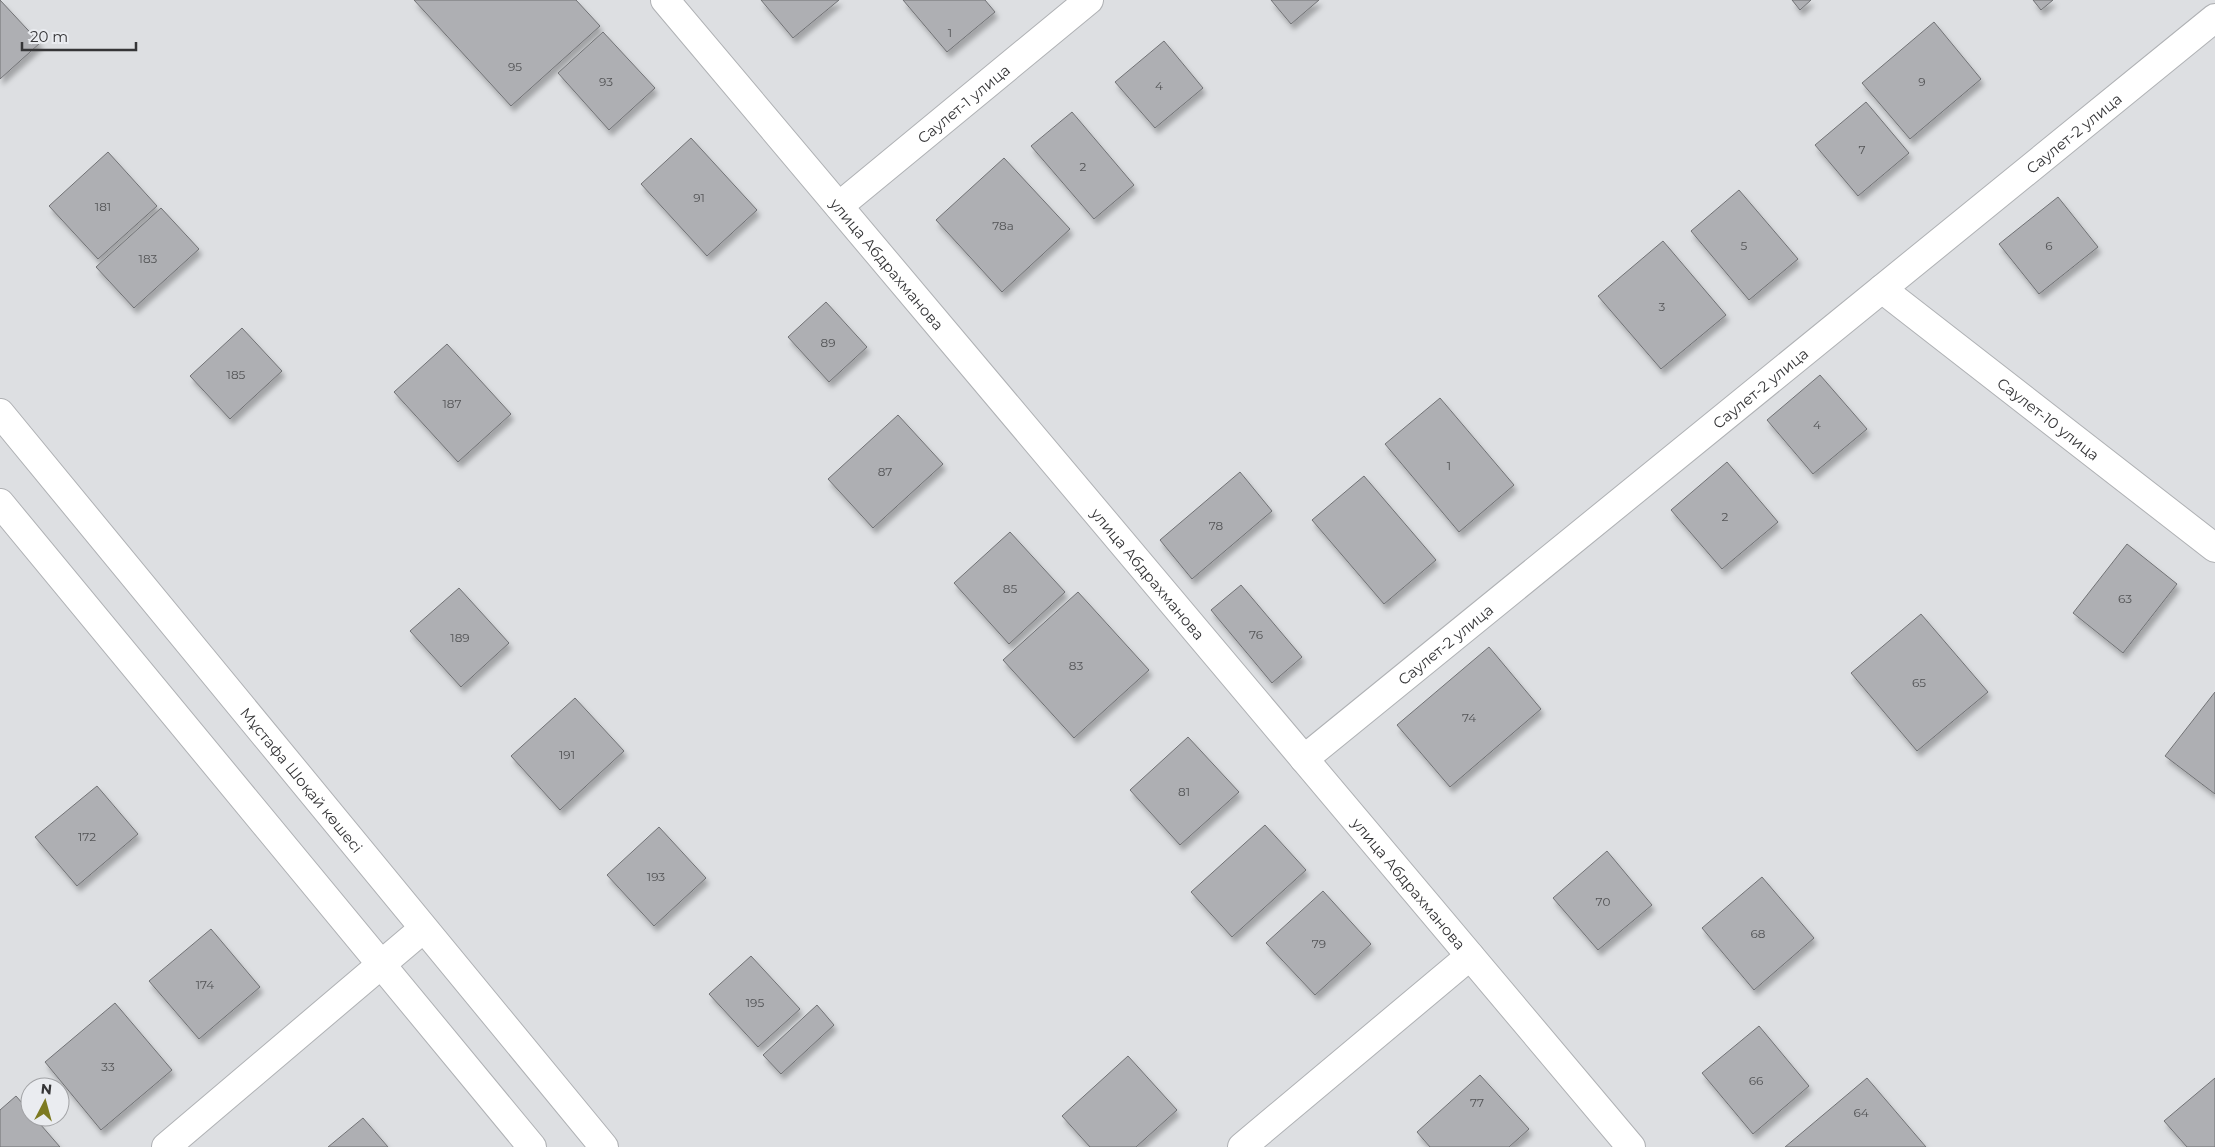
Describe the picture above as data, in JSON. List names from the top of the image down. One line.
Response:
{"streets":{"street":["Саулет-1 улица","Саулет-2 улица","улица Абдрахманова","Саулет-10 улица","Мұстафа Шоқай көшесі"]},"crossings":[["Саулет-1 улица","улица Абдрахманова"],["Саулет-2 улица","улица Абдрахманова"],["Саулет-2 улица","Саулет-10 улица"]],"house_numbers":["1","95","93","9","4","7","2","91","181","78а","5","6","183","3","89","185","187","4","1","87","2","78","85","63","76","189","83","65","74","191","81","172","193","70","68","79","174","195","33","66","77","64"],"scale_bar":"20 m","north":"top"}
